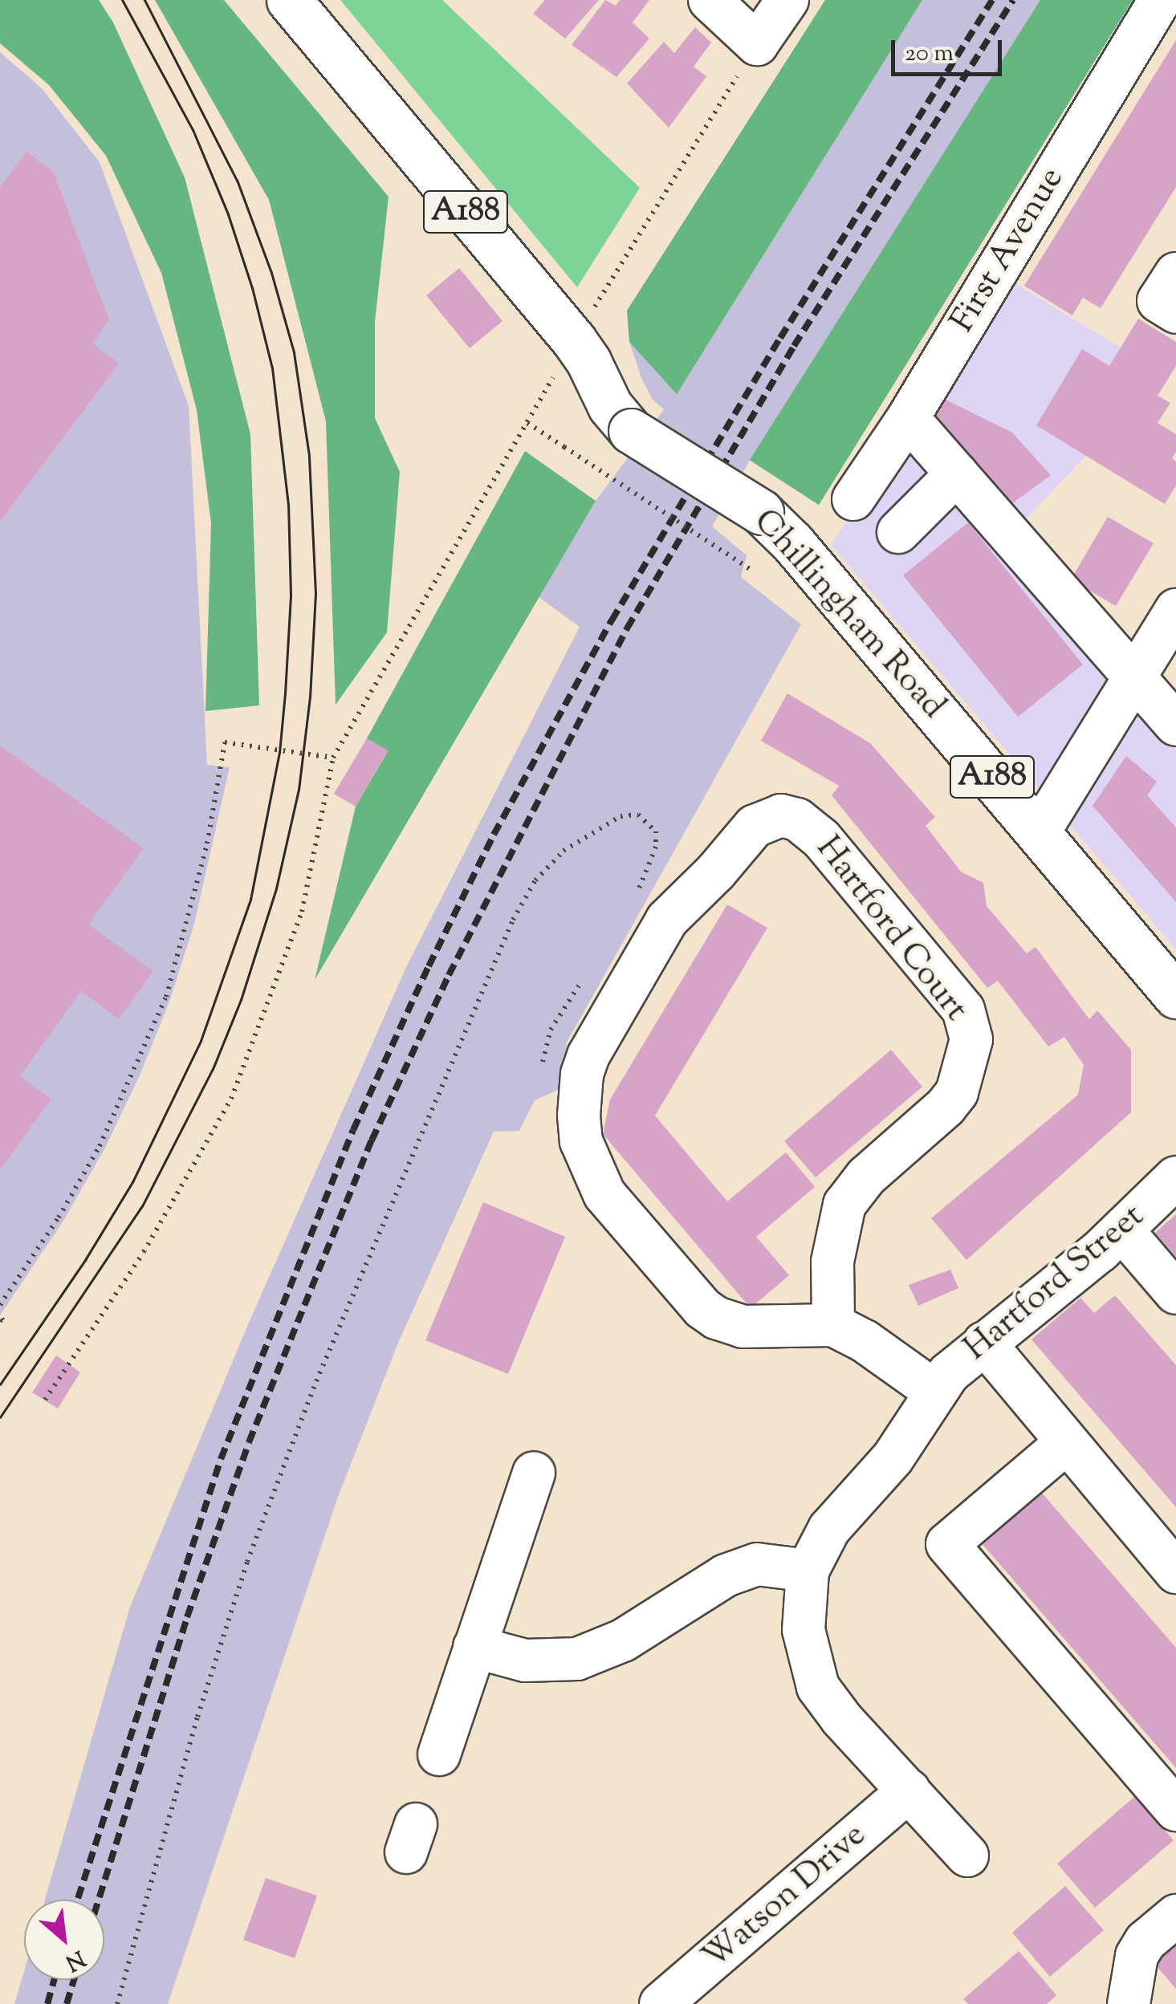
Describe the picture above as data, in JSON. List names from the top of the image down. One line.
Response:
{"streets":{"main road":["A188","Chillingham Road"],"street":["First Avenue","Hartford Court","Hartford Street","Watson Drive"]},"crossings":[["Hartford Court","Hartford Street"]],"scale_bar":"20 m","north":"bottom right"}
